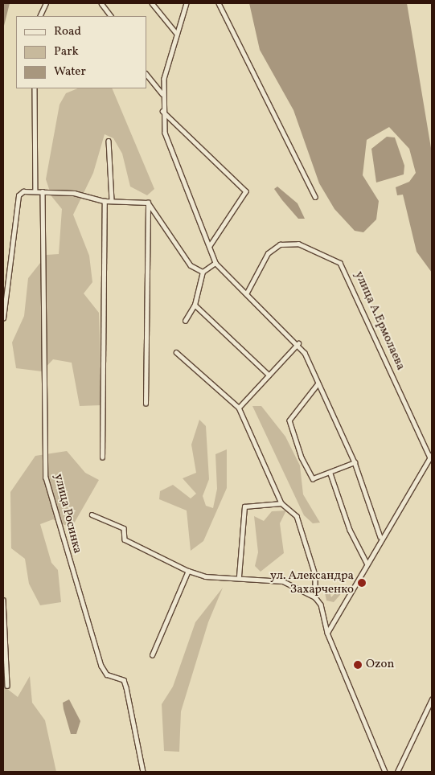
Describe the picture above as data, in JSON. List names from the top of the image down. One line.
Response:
{"streets":{"street":["улица А.Ермолаева","улица Росинка"]},"places":["ул. Александра Захарченко","Ozon"],"legend":["Road","Park","Water"]}
